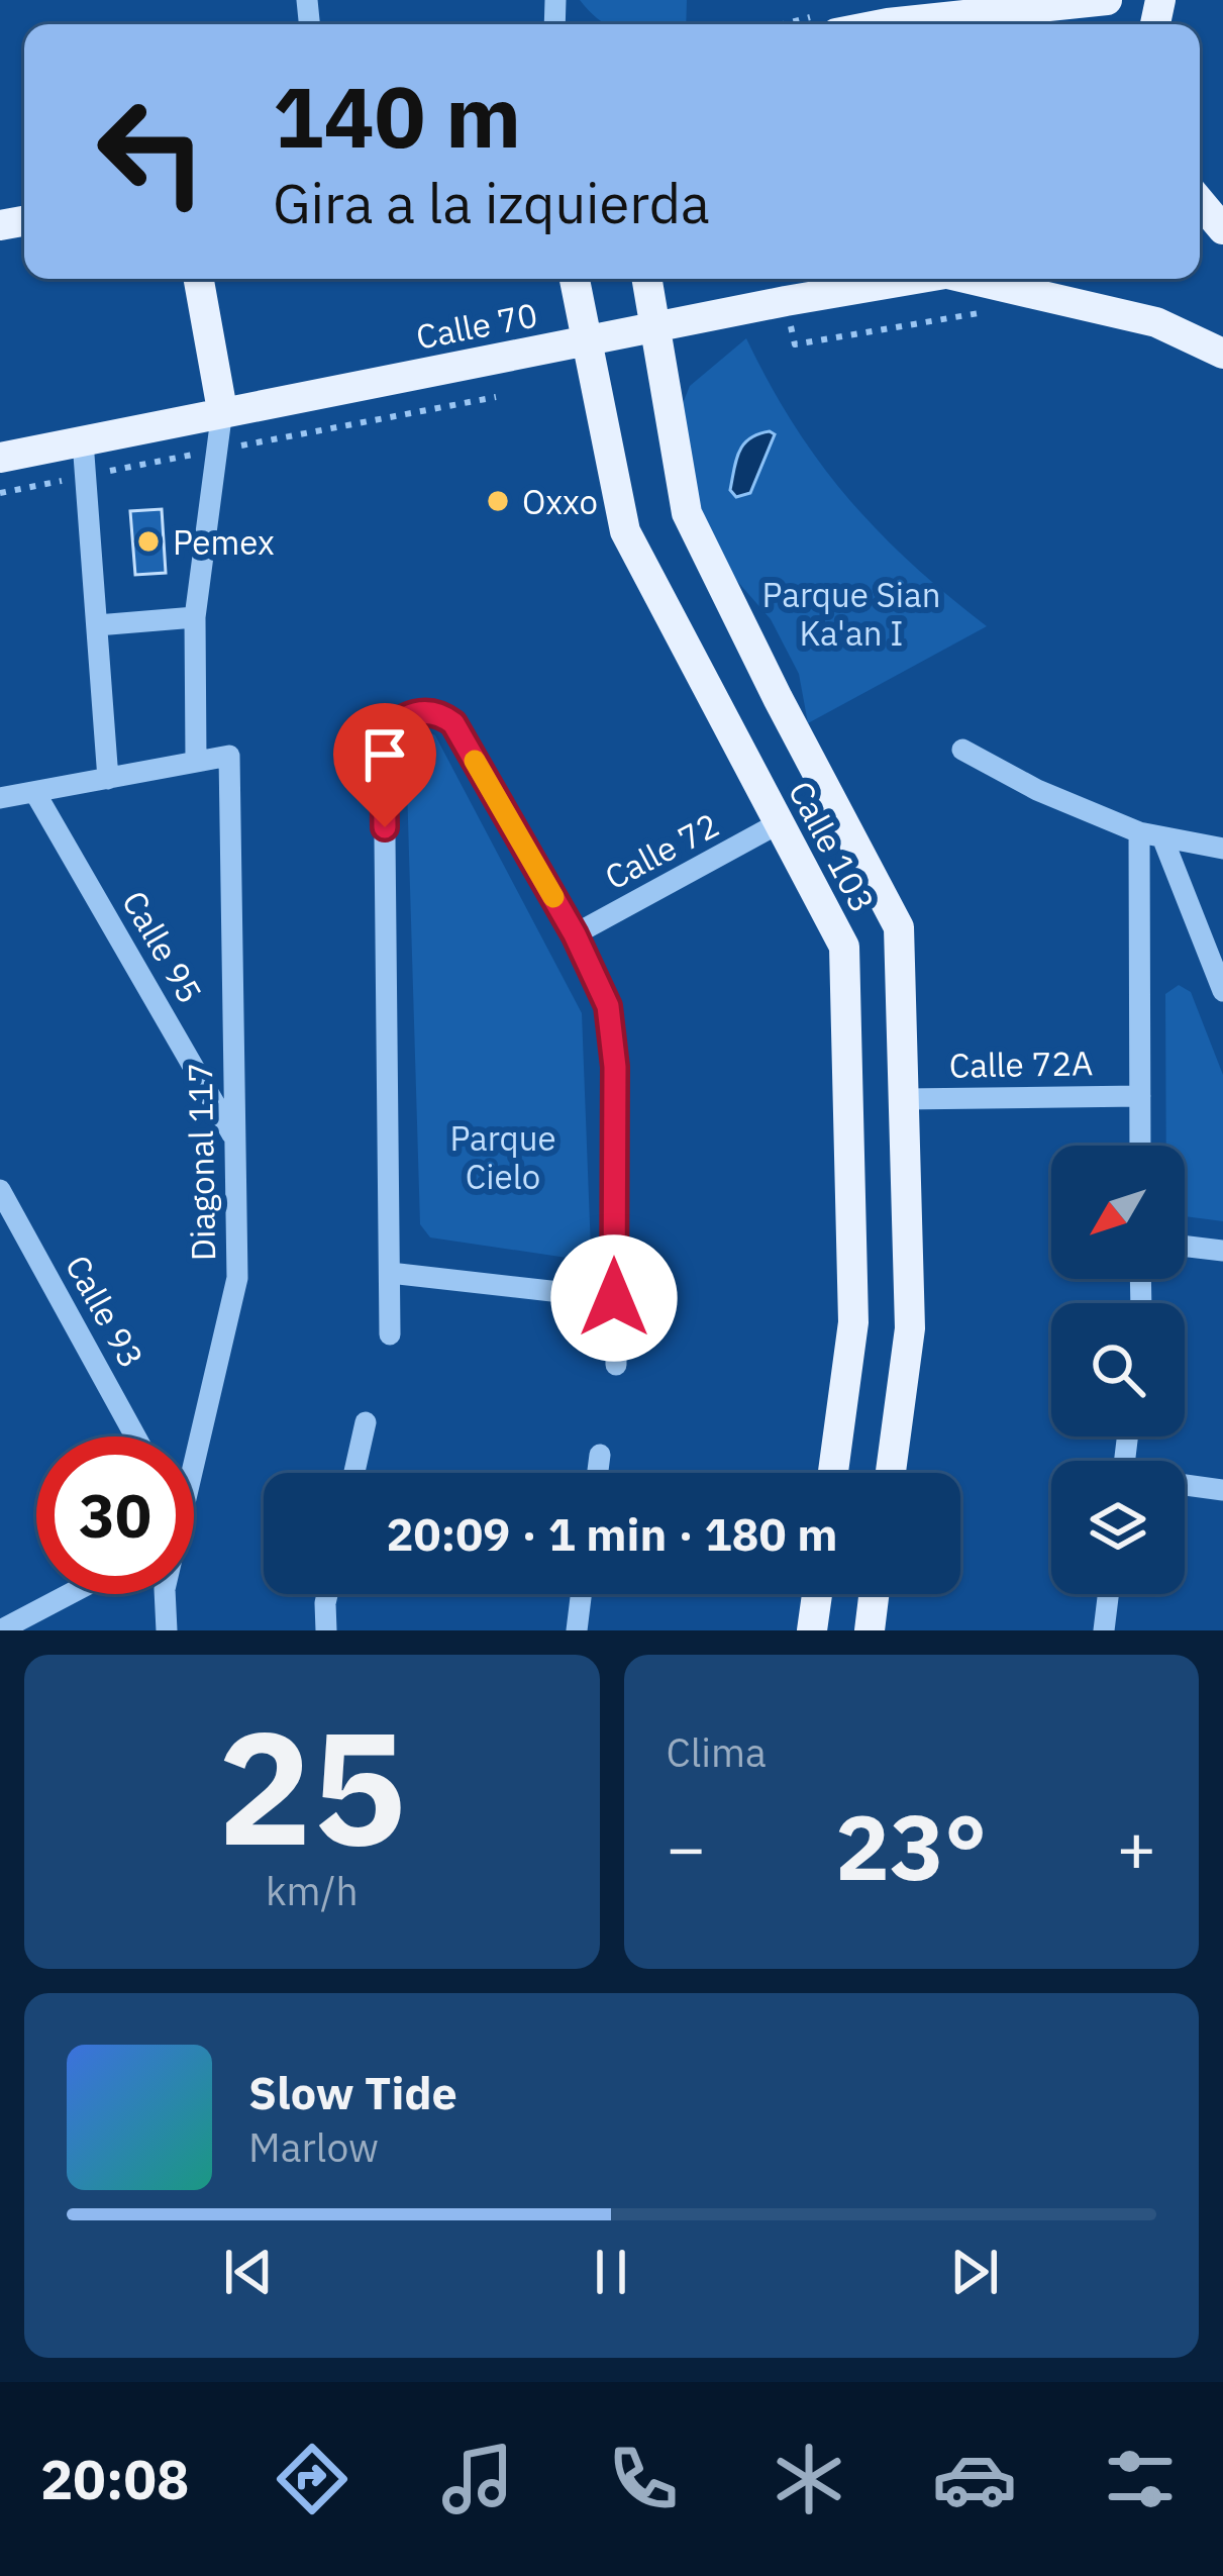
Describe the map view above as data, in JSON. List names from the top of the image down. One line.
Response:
{"streets":{"main road":["Calle 70","Calle 103"],"street":["Calle 72","Calle 95","Calle 72A","Diagonal 117","Calle 93"]},"crossings":[["Calle 70","Calle 103"],["Calle 103","Calle 72"],["Calle 103","Calle 72A"],["Calle 95","Diagonal 117"]],"parks":["Parque Sian Ka'an I","Parque Cielo"],"places":["Oxxo","Pemex"],"north":"bottom left","page":{"turn":["140 m","Gira a la izquierda"],"limit":"30","trip":"20:09 · 1 min · 180 m","tile":[["25","km/h"],"Clima"],"heat":["−","23°","+"],"song":["Slow Tide","Marlow"],"tabs":"20:08"}}
